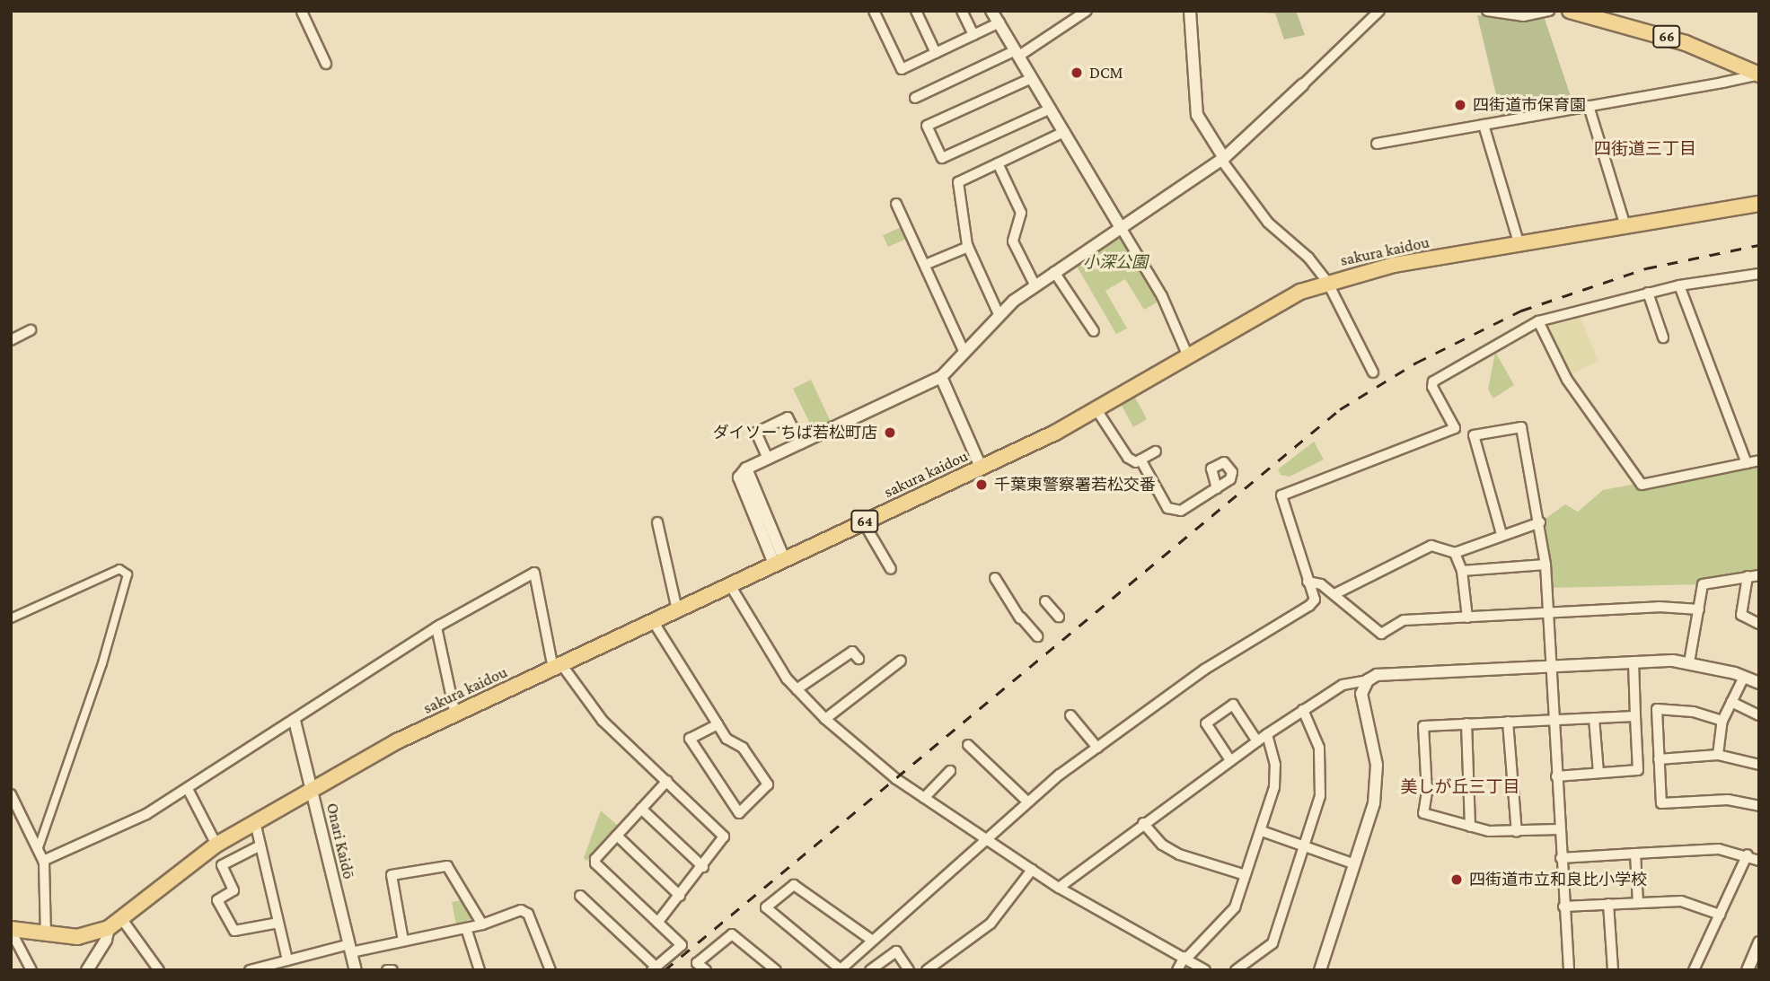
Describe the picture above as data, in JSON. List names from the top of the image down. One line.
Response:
{"streets":{"main road":["66","sakura kaidou","64"],"street":["Onari Kaidō"]},"crossings":[["sakura kaidou","Onari Kaidō"]],"districts":["四街道三丁目","美しが丘三丁目"],"parks":["小深公園"],"places":["DCM","四街道市保育園","ダイソー ちば若松町店","千葉東警察署若松交番","四街道市立和良比小学校"]}
